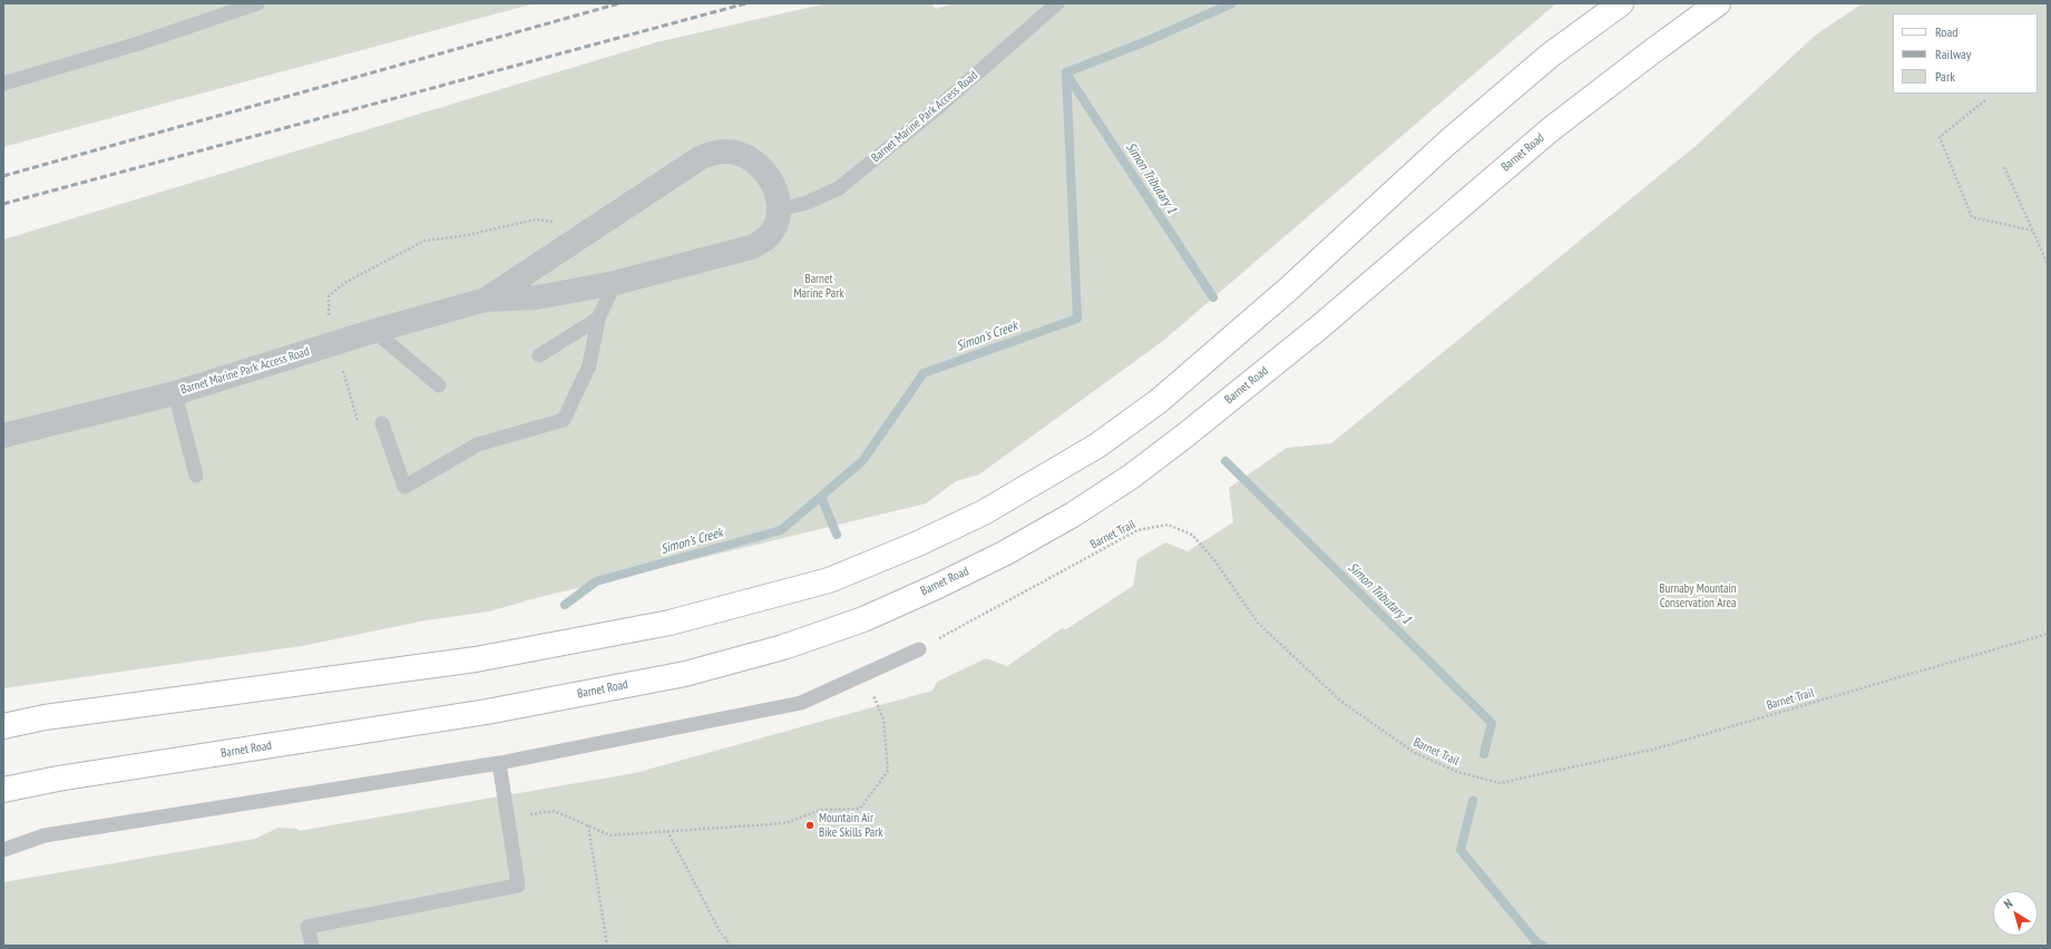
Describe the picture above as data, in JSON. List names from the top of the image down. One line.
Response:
{"streets":{"main road":["Barnet Road"],"street":["Barnet Marine Park Access Road"],"path":["Barnet Trail"]},"water":["Simon Tributary 1","Simon's Creek"],"parks":["Barnet Marine Park","Burnaby Mountain Conservation Area"],"places":["Mountain Air Bike Skills Park"],"legend":["Road","Railway","Park"],"north":"top left"}
